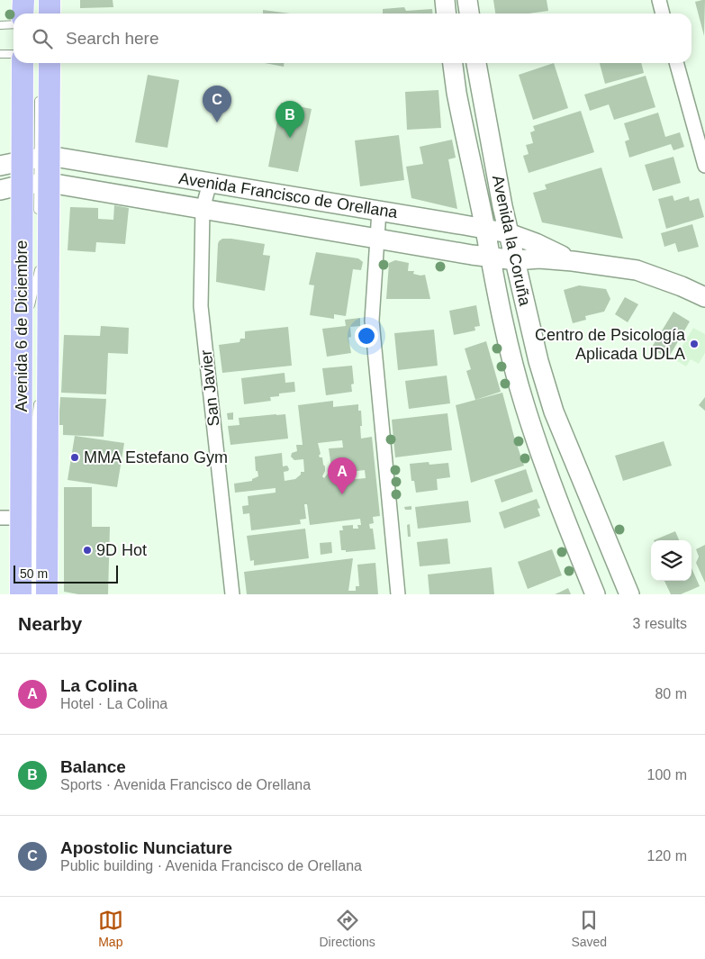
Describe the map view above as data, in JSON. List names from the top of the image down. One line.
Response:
{"streets":{"main road":["Avenida Francisco de Orellana","Avenida la Coruña","Avenida 6 de Diciembre"],"street":["San Javier"]},"crossings":[["Avenida Francisco de Orellana","Avenida la Coruña"],["Avenida Francisco de Orellana","Avenida 6 de Diciembre"],["Avenida Francisco de Orellana","San Javier"]],"places":["Centro de Psicología Aplicada UDLA","MMA Estefano Gym","9D Hot"],"scale_bar":"50 m","page":{"search":"Search here","pins":["C","B","A"],"scale":"50 m","heading":["Nearby","3 results"],"list":[{"mark":"A","name":"La Colina","note":"Hotel · La Colina","value":"80 m"},{"mark":"B","name":"Balance","note":"Sports · Avenida Francisco de Orellana","value":"100 m"},{"mark":"C","name":"Apostolic Nunciature","note":"Public building · Avenida Francisco de Orellana","value":"120 m"}],"nav":["Map","Directions","Saved"]}}
